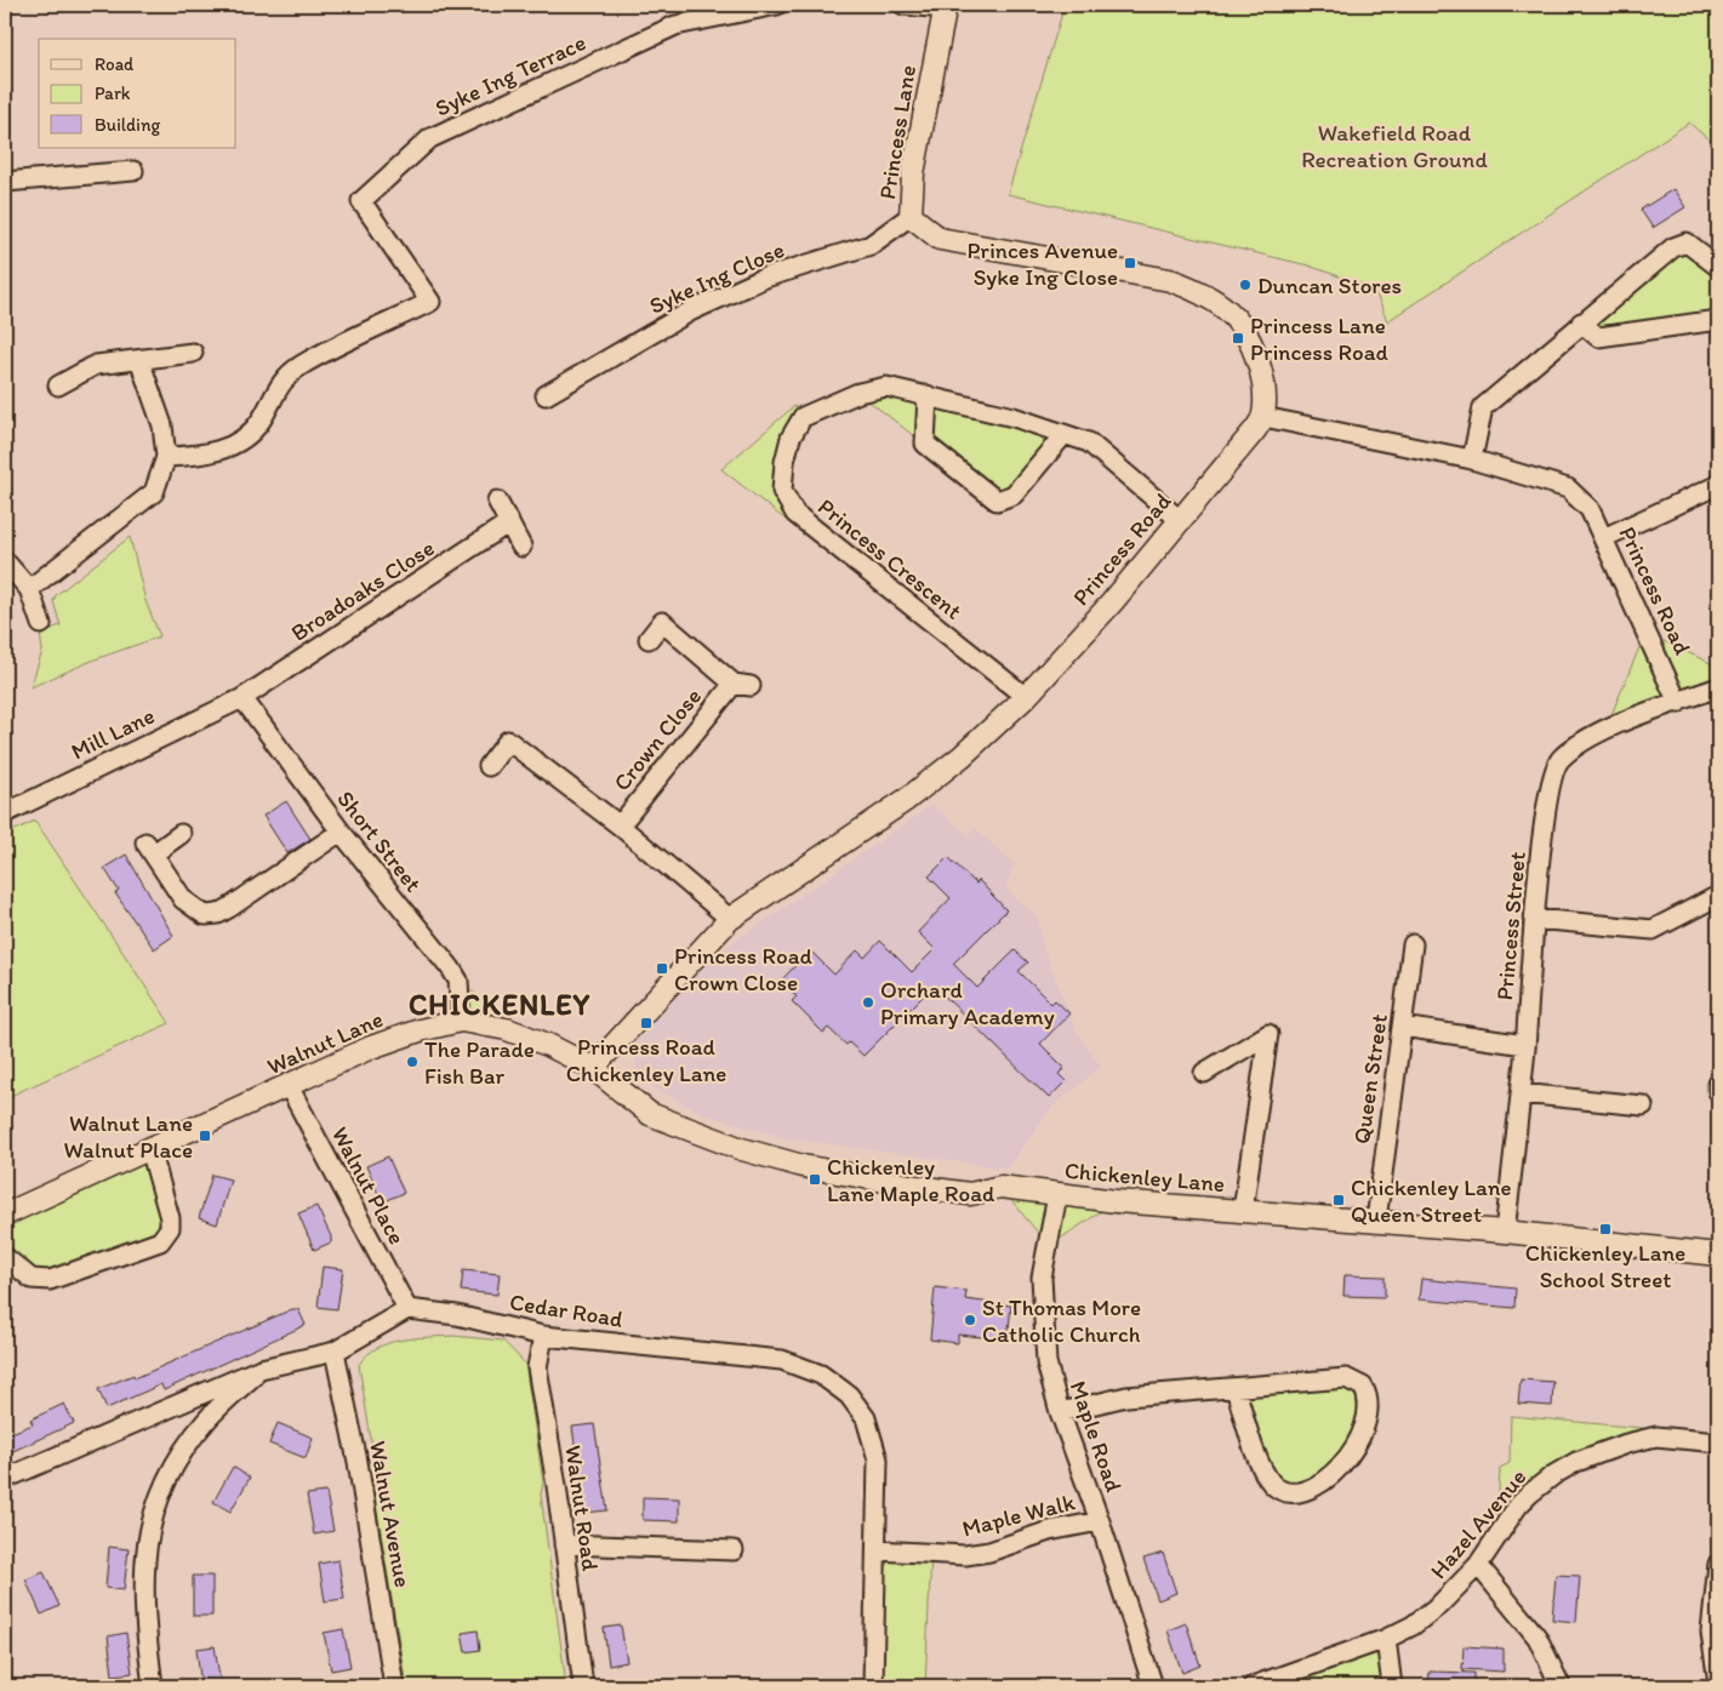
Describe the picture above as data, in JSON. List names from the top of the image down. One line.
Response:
{"streets":{"street":["Syke Ing Terrace","Princess Lane","Syke Ing Close","Princess Road","Princess Crescent","Broadoaks Close","Mill Lane","Crown Close","Short Street","Princess Street","Walnut Lane","Queen Street","Chickenley Lane","Walnut Place","Cedar Road","Maple Road","Walnut Road","Walnut Avenue","Maple Walk","Hazel Avenue"]},"crossings":[["Princess Lane","Syke Ing Close"],["Princess Lane","Princess Road"],["Princess Road","Princess Crescent"],["Princess Road","Crown Close"],["Princess Road","Princess Street"],["Princess Road","Walnut Lane"],["Princess Road","Chickenley Lane"],["Broadoaks Close","Mill Lane"],["Broadoaks Close","Short Street"],["Mill Lane","Short Street"],["Short Street","Walnut Lane"],["Princess Street","Chickenley Lane"],["Walnut Lane","Chickenley Lane"],["Walnut Lane","Walnut Place"],["Queen Street","Chickenley Lane"],["Chickenley Lane","Maple Road"],["Walnut Place","Cedar Road"],["Cedar Road","Walnut Road"],["Cedar Road","Maple Walk"],["Maple Road","Maple Walk"]],"districts":["CHICKENLEY"],"parks":["Wakefield Road Recreation Ground"],"places":{"transit":["Princes Avenue Syke Ing Close","Princess Lane Princess Road","Princess Road Crown Close","Princess Road Chickenley Lane","Walnut Lane Walnut Place","Chickenley Lane Maple Road","Chickenley Lane Queen Street","Chickenley Lane School Street"],"other":["Duncan Stores","Orchard Primary Academy","The Parade Fish Bar","St Thomas More Catholic Church"]},"legend":["Road","Park","Building"]}
